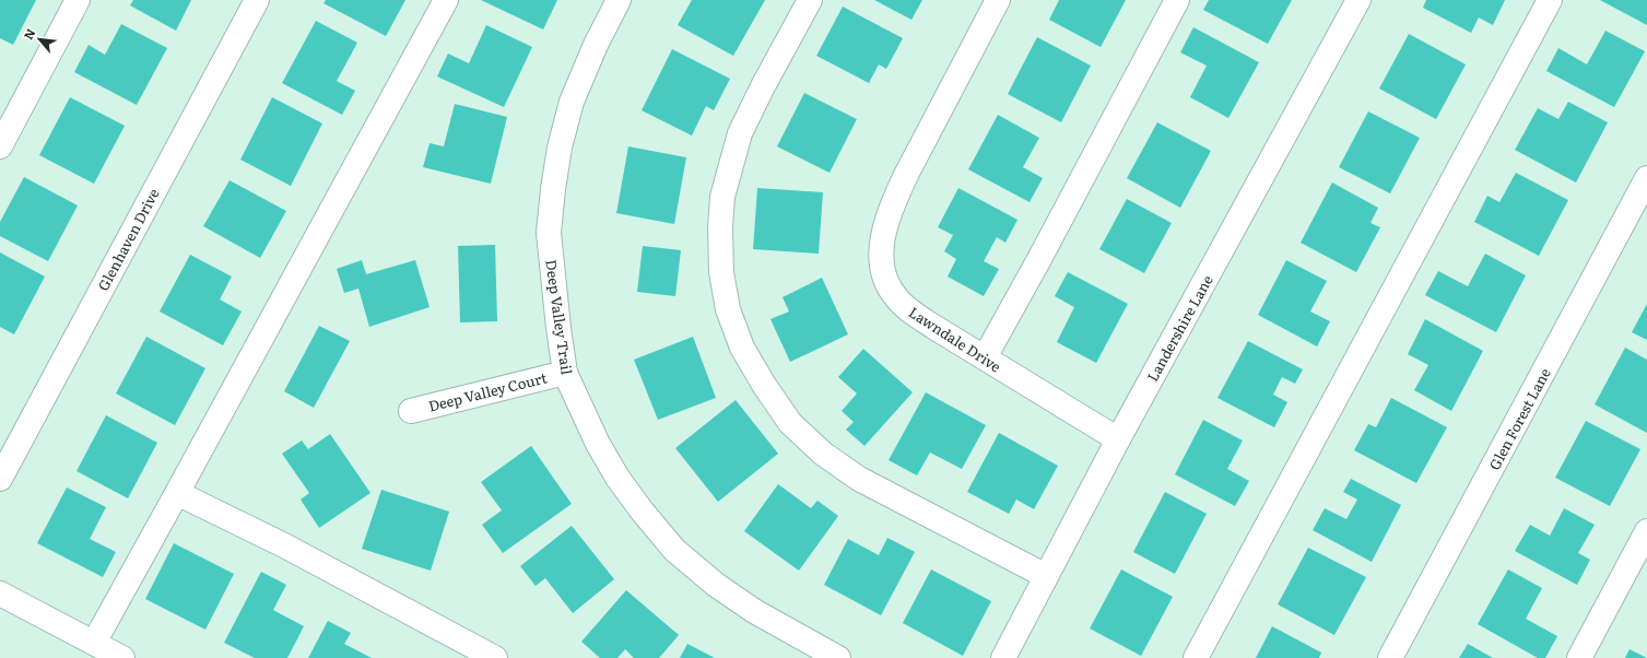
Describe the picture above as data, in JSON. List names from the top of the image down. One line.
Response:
{"streets":{"street":["Glenhaven Drive","Deep Valley Trail","Landershire Lane","Lawndale Drive","Deep Valley Court","Glen Forest Lane"]},"crossings":[["Deep Valley Trail","Deep Valley Court"],["Landershire Lane","Lawndale Drive"]],"north":"top left"}
